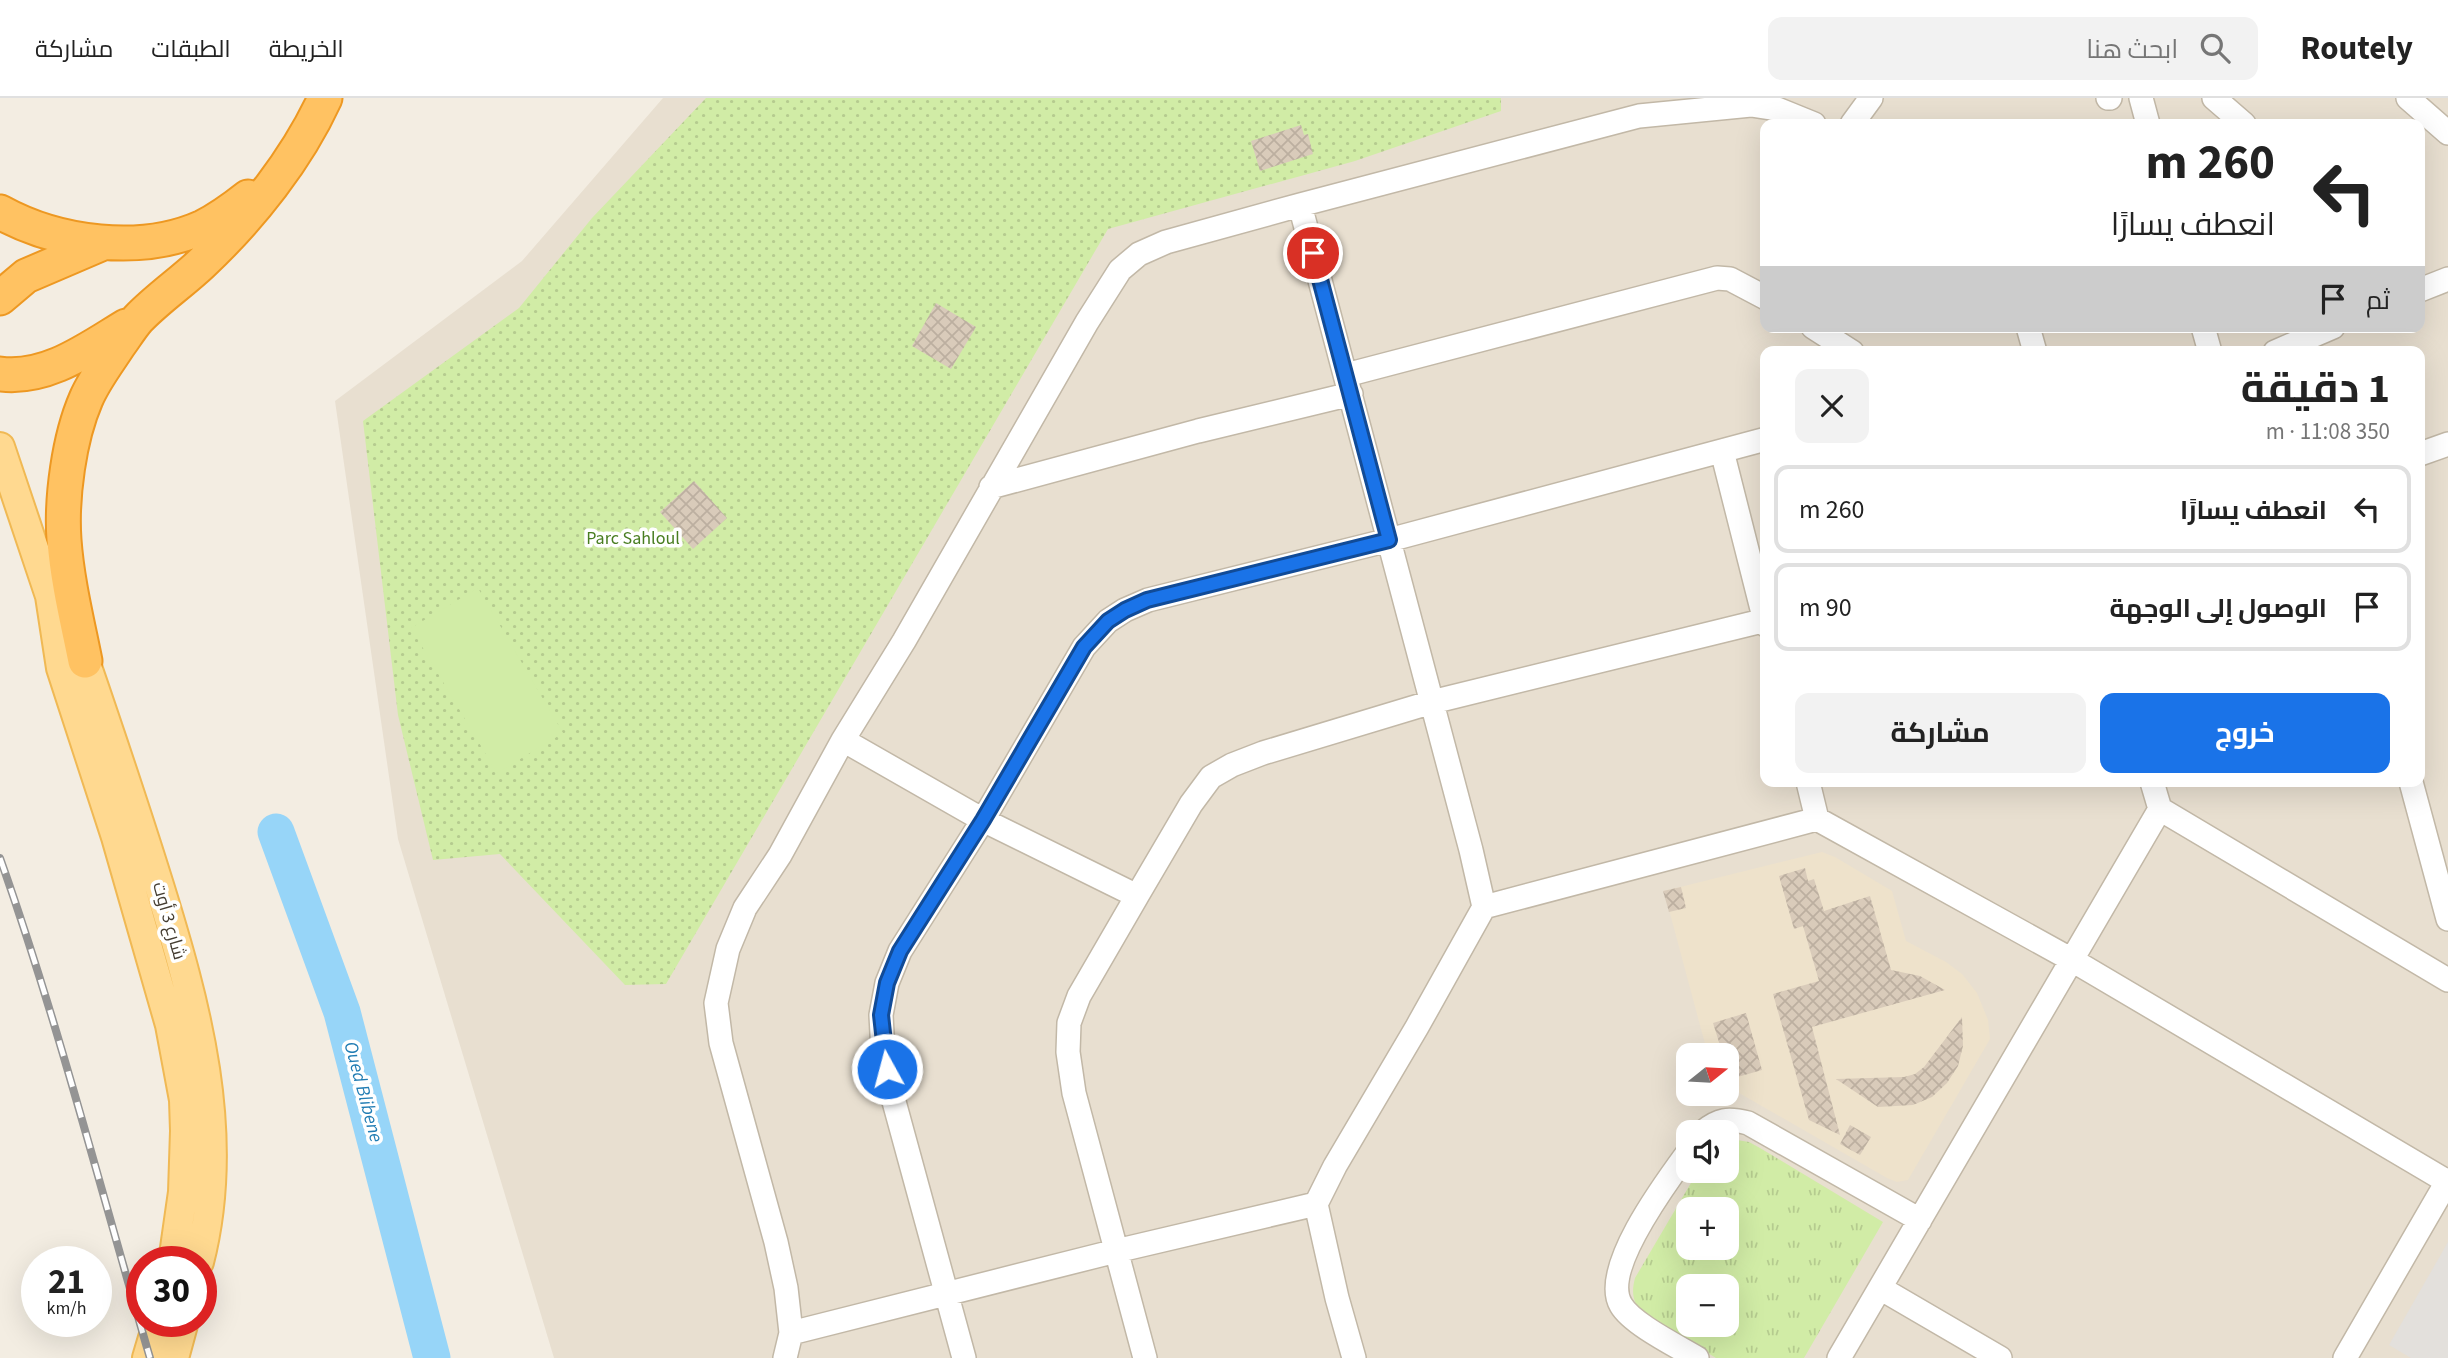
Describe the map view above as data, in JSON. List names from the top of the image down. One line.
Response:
{"streets":{"main road":["شارع 3 أوت"]},"water":["Oued Blibene"],"parks":["Parc Sahloul"],"north":"right","page":{"header":"Routely","search":"ابحث هنا","nav":["الخريطة","الطبقات","مشاركة"],"turn":["260 m","انعطف يسارًا"],"then":"ثم","heading":["1 دقيقة","350 m · 11:08"],"list":[{"name":"انعطف يسارًا","value":"260 m"},{"name":"الوصول إلى الوجهة","value":"90 m"}],"buttons":["خروج","مشاركة"],"map_buttons":["+","−"],"speed":"21 km/h","limit":"30"}}
